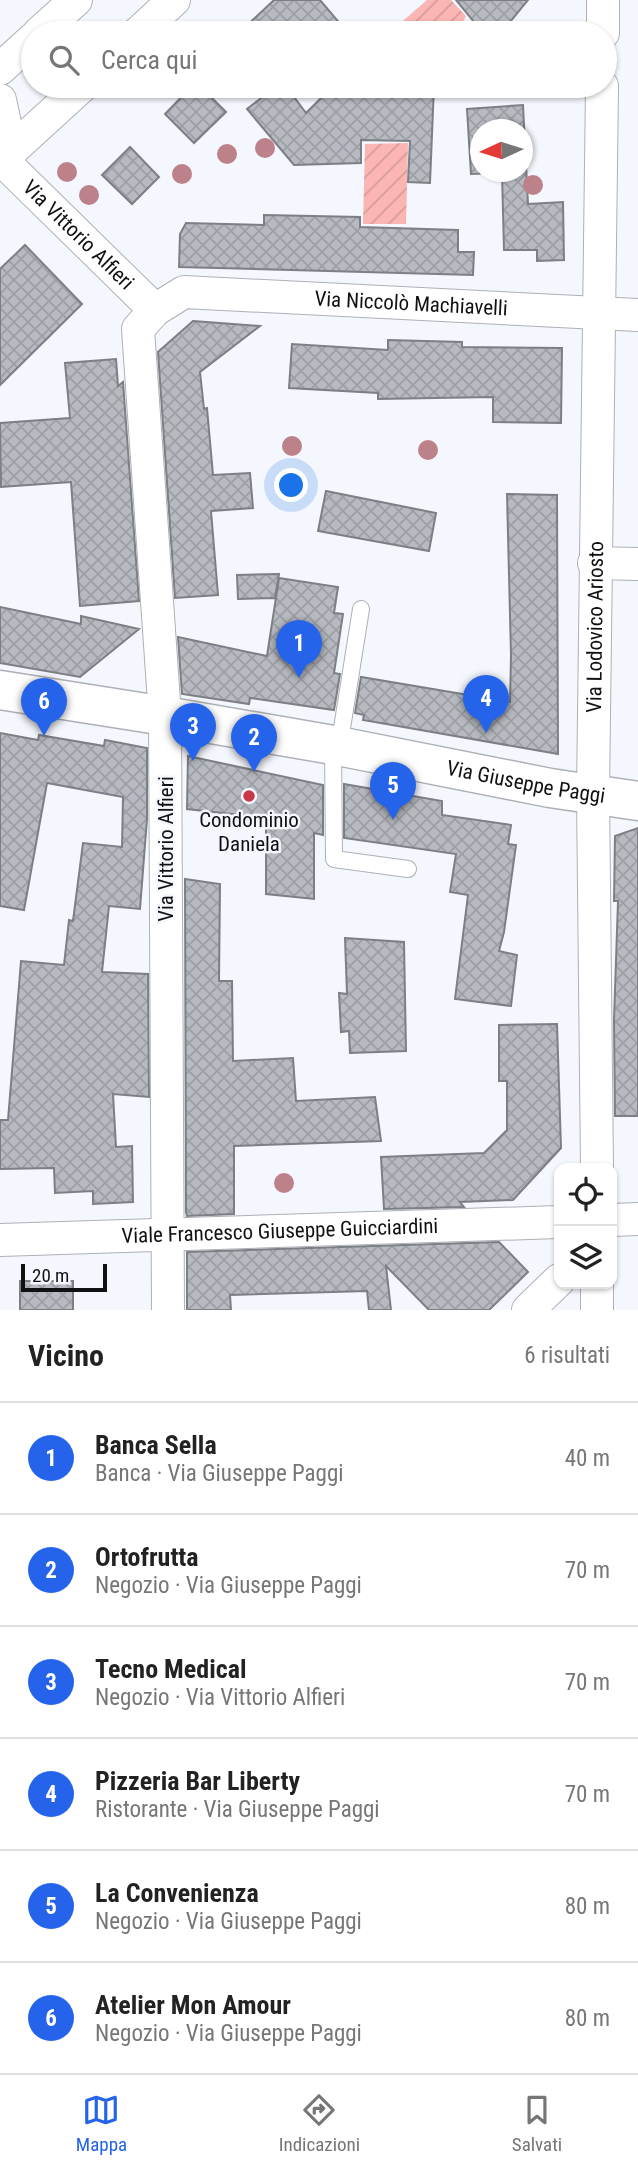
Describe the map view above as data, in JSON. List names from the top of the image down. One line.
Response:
{"streets":{"main road":["Via Giuseppe Paggi"],"street":["Via Vittorio Alfieri","Via Niccolò Machiavelli","Via Lodovico Ariosto","Viale Francesco Giuseppe Guicciardini"]},"crossings":[["Via Vittorio Alfieri","Via Niccolò Machiavelli"],["Via Vittorio Alfieri","Via Giuseppe Paggi"],["Via Vittorio Alfieri","Viale Francesco Giuseppe Guicciardini"],["Via Niccolò Machiavelli","Via Lodovico Ariosto"],["Via Lodovico Ariosto","Via Giuseppe Paggi"]],"places":["Condominio Daniela"],"scale_bar":"20 m","north":"left","page":{"search":"Cerca qui","pins":["1","4","6","3","2","5"],"scale":"20 m","heading":["Vicino","6 risultati"],"list":[{"mark":"1","name":"Banca Sella","note":"Banca · Via Giuseppe Paggi","value":"40 m"},{"mark":"2","name":"Ortofrutta","note":"Negozio · Via Giuseppe Paggi","value":"70 m"},{"mark":"3","name":"Tecno Medical","note":"Negozio · Via Vittorio Alfieri","value":"70 m"},{"mark":"4","name":"Pizzeria Bar Liberty","note":"Ristorante · Via Giuseppe Paggi","value":"70 m"},{"mark":"5","name":"La Convenienza","note":"Negozio · Via Giuseppe Paggi","value":"80 m"},{"mark":"6","name":"Atelier Mon Amour","note":"Negozio · Via Giuseppe Paggi","value":"80 m"}],"nav":["Mappa","Indicazioni","Salvati"]}}
